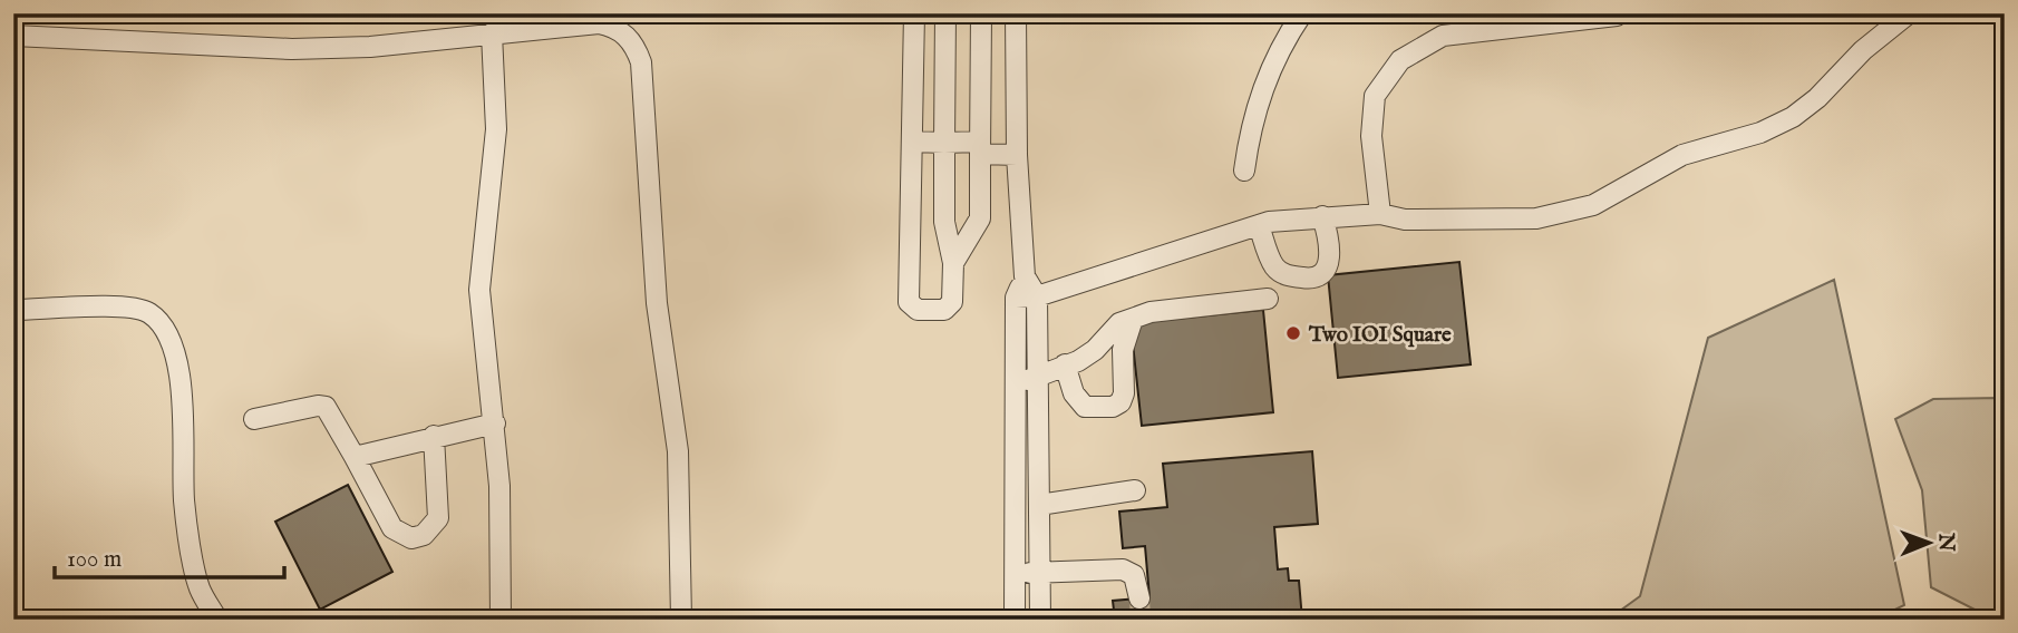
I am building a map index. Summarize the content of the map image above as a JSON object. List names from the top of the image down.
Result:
{
  "places": ["Two IOI Square"],
  "scale_bar": "100 m",
  "north": "right"
}
